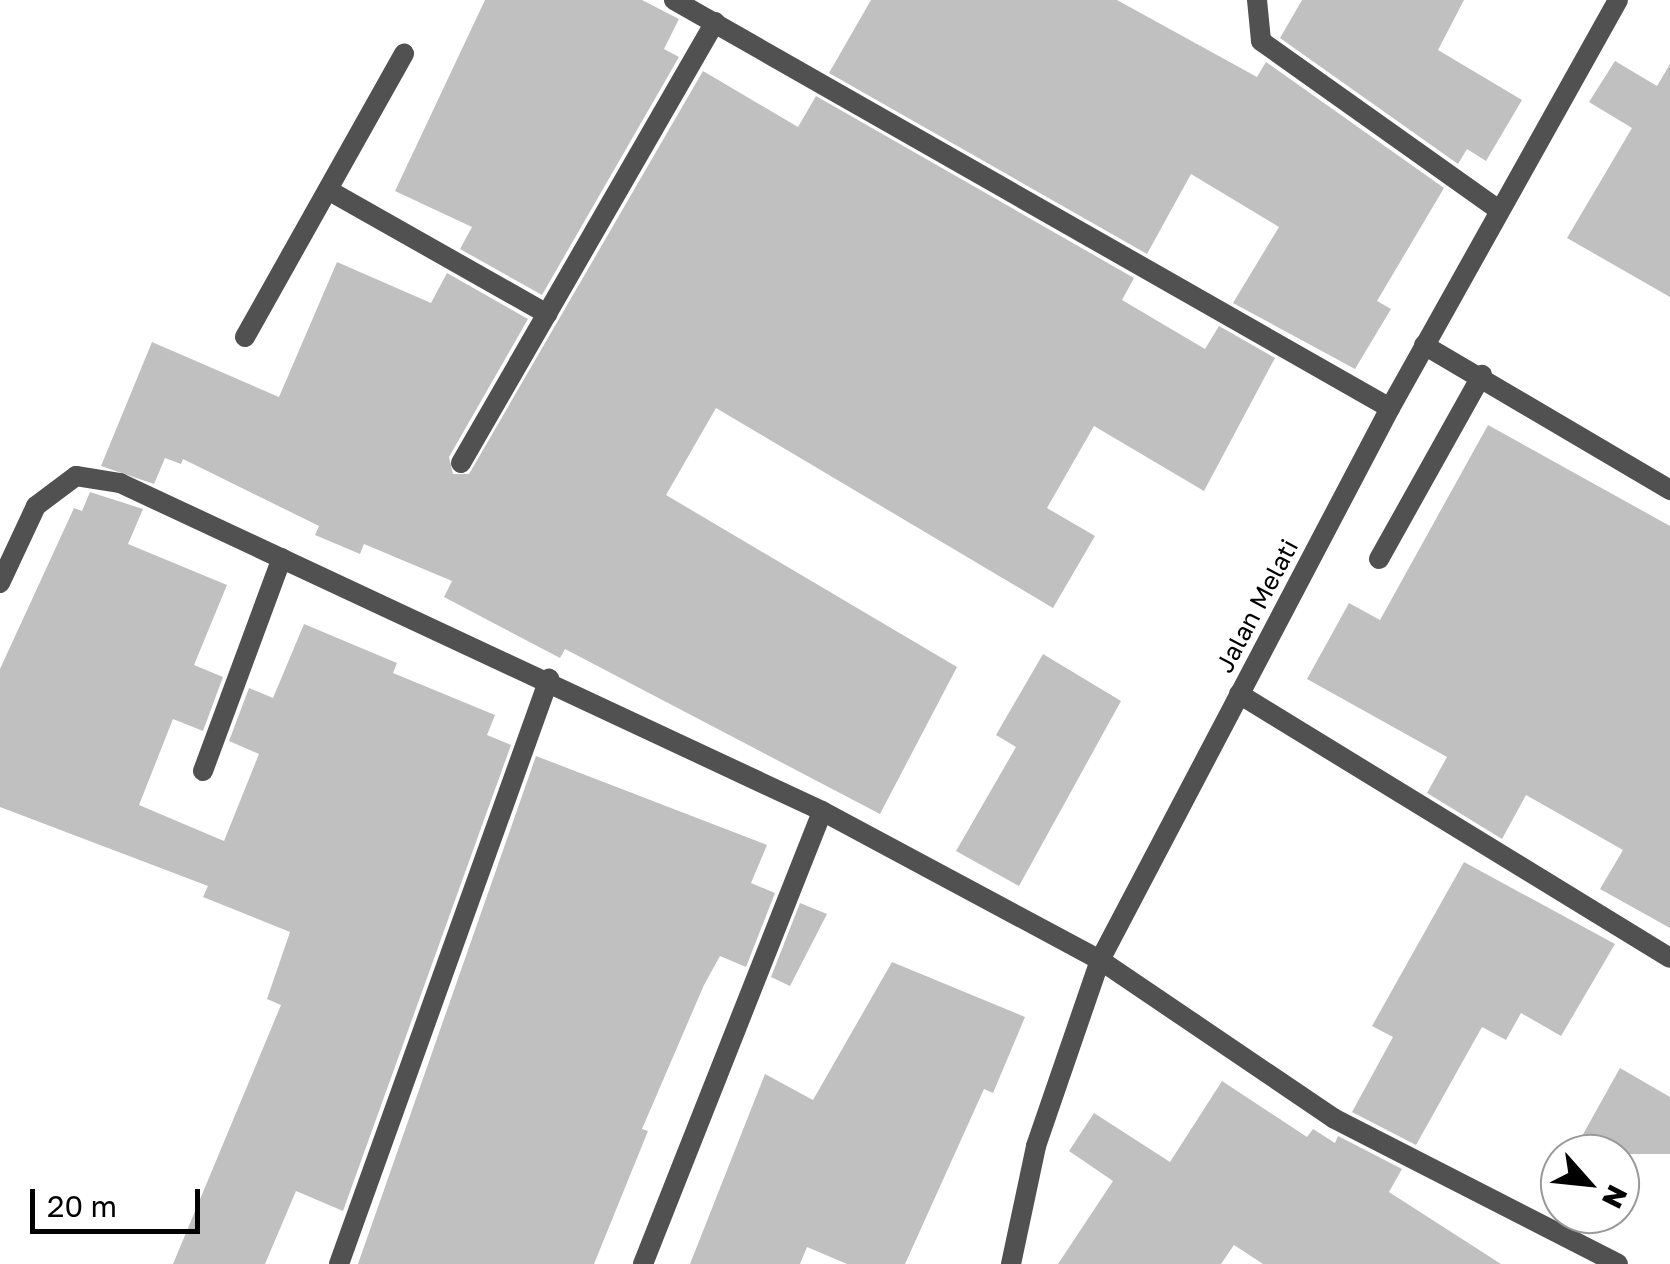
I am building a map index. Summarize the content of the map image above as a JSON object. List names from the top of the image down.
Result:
{
  "streets": {
    "street": ["Jalan Melati"]
  },
  "scale_bar": "20 m",
  "north": "bottom right"
}
